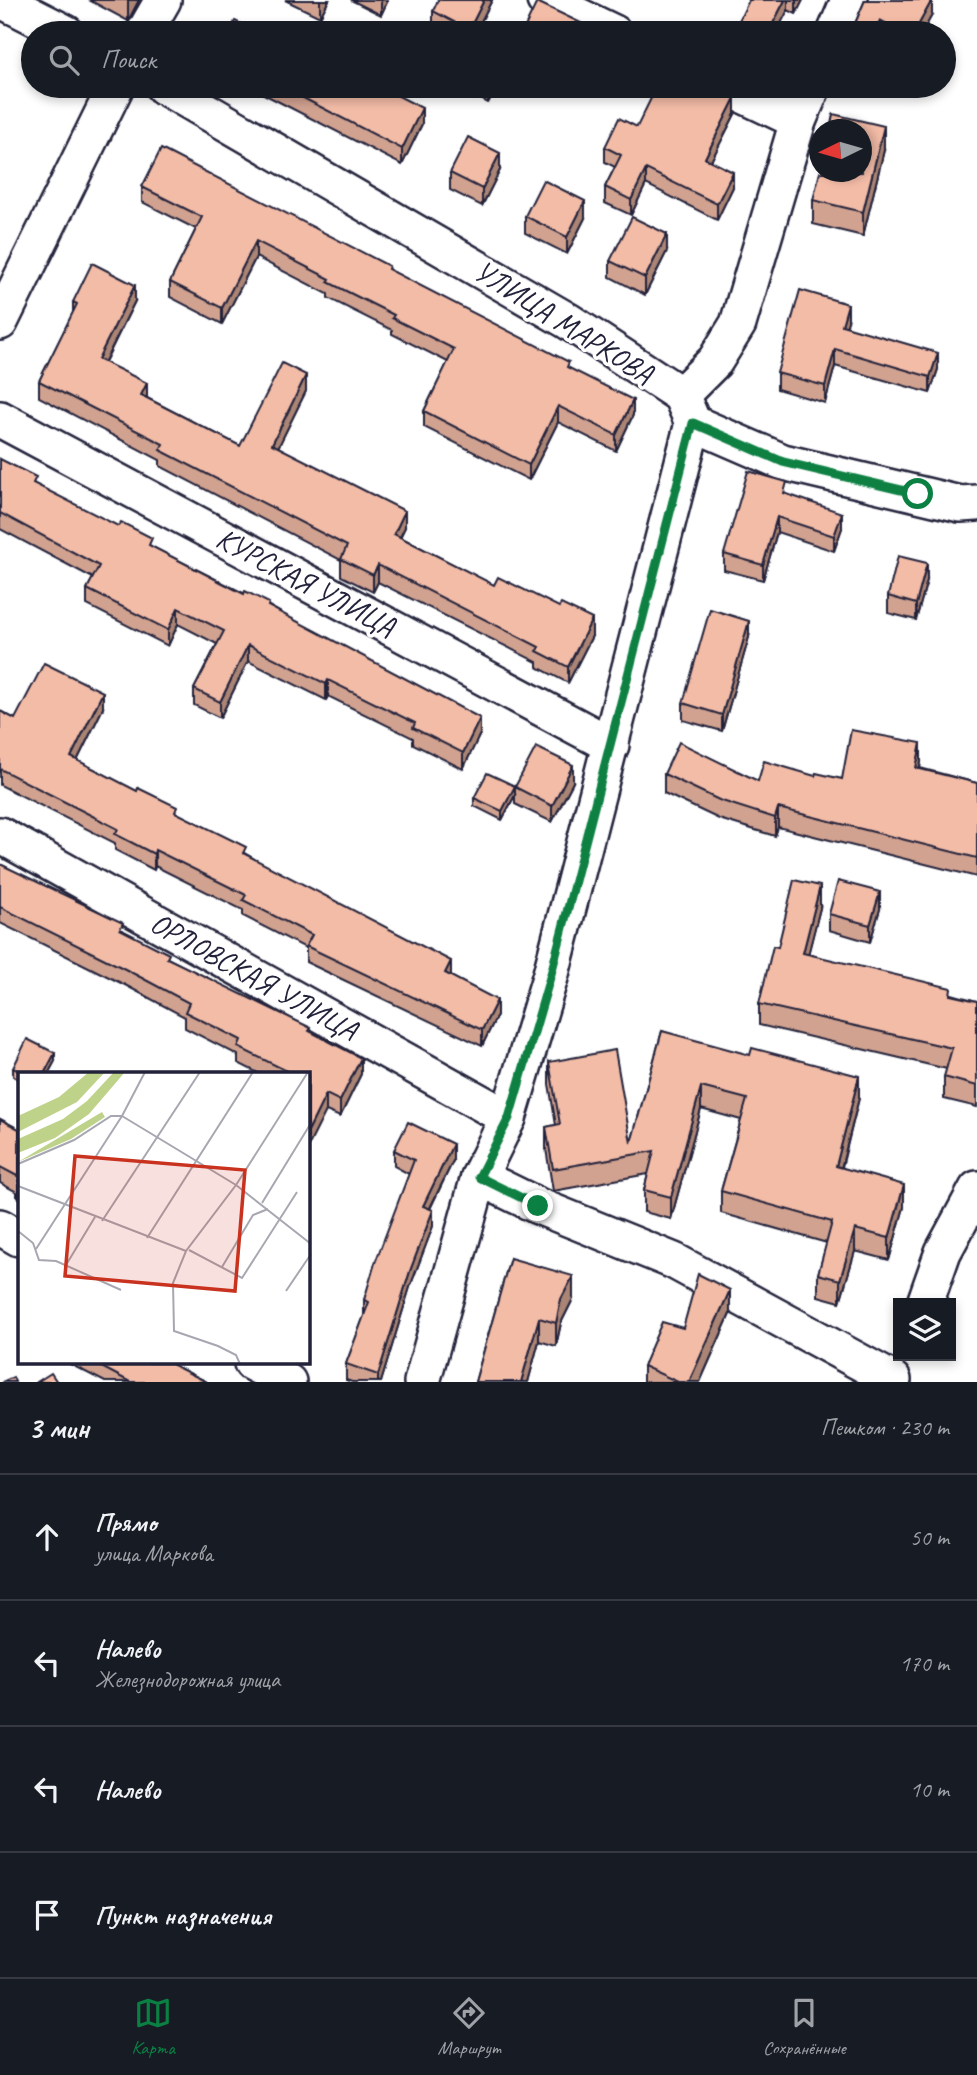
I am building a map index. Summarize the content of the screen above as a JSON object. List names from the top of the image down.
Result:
{
  "streets": {
    "street": ["УЛИЦА МАРКОВА", "КУРСКАЯ УЛИЦА", "ОРЛОВСКАЯ УЛИЦА"]
  },
  "north": "left",
  "page": {
    "search": "Поиск",
    "heading": ["3 мин", "Пешком · 230 m"],
    "list": [
      ["Прямо", "улица Маркова", "50 m"],
      ["Налево", "Железнодорожная улица", "170 m"],
      ["Налево", "10 m"],
      "Пункт назначения"
    ],
    "nav": ["Карта", "Маршрут", "Сохранённые"]
  }
}
